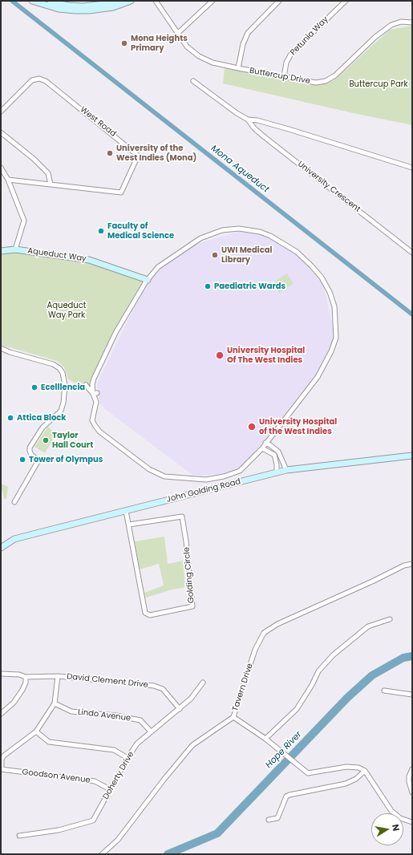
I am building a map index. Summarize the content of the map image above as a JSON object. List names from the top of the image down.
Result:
{
  "streets": {
    "street": [
      "Petunia Way",
      "Buttercup Drive",
      "West Road",
      "University Crescent",
      "Aqueduct Way",
      "John Golding Road",
      "Golding Circle",
      "David Clement Drive",
      "Tavern Drive",
      "Lindo Avenue",
      "Doherty Drive",
      "Goodson Avenue"
    ]
  },
  "crossings": [
    ["Petunia Way", "Buttercup Drive"],
    ["John Golding Road", "Golding Circle"],
    ["David Clement Drive", "Doherty Drive"],
    ["Lindo Avenue", "Doherty Drive"],
    ["Doherty Drive", "Goodson Avenue"]
  ],
  "water": ["Mona Aqueduct", "Hope River"],
  "parks": ["Buttercup Park", "Aqueduct Way Park"],
  "places": [
    "Mona Heights Primary",
    "University of the West Indies (Mona)",
    "Faculty of Medical Science",
    "UWI Medical Library",
    "Paediatric Wards",
    "University Hospital Of The West Indies",
    "Ecelllencia",
    "Attica Block",
    "University Hospital of the West Indies",
    "Taylor Hall Court",
    "Tower of Olympus"
  ],
  "north": "right"
}
